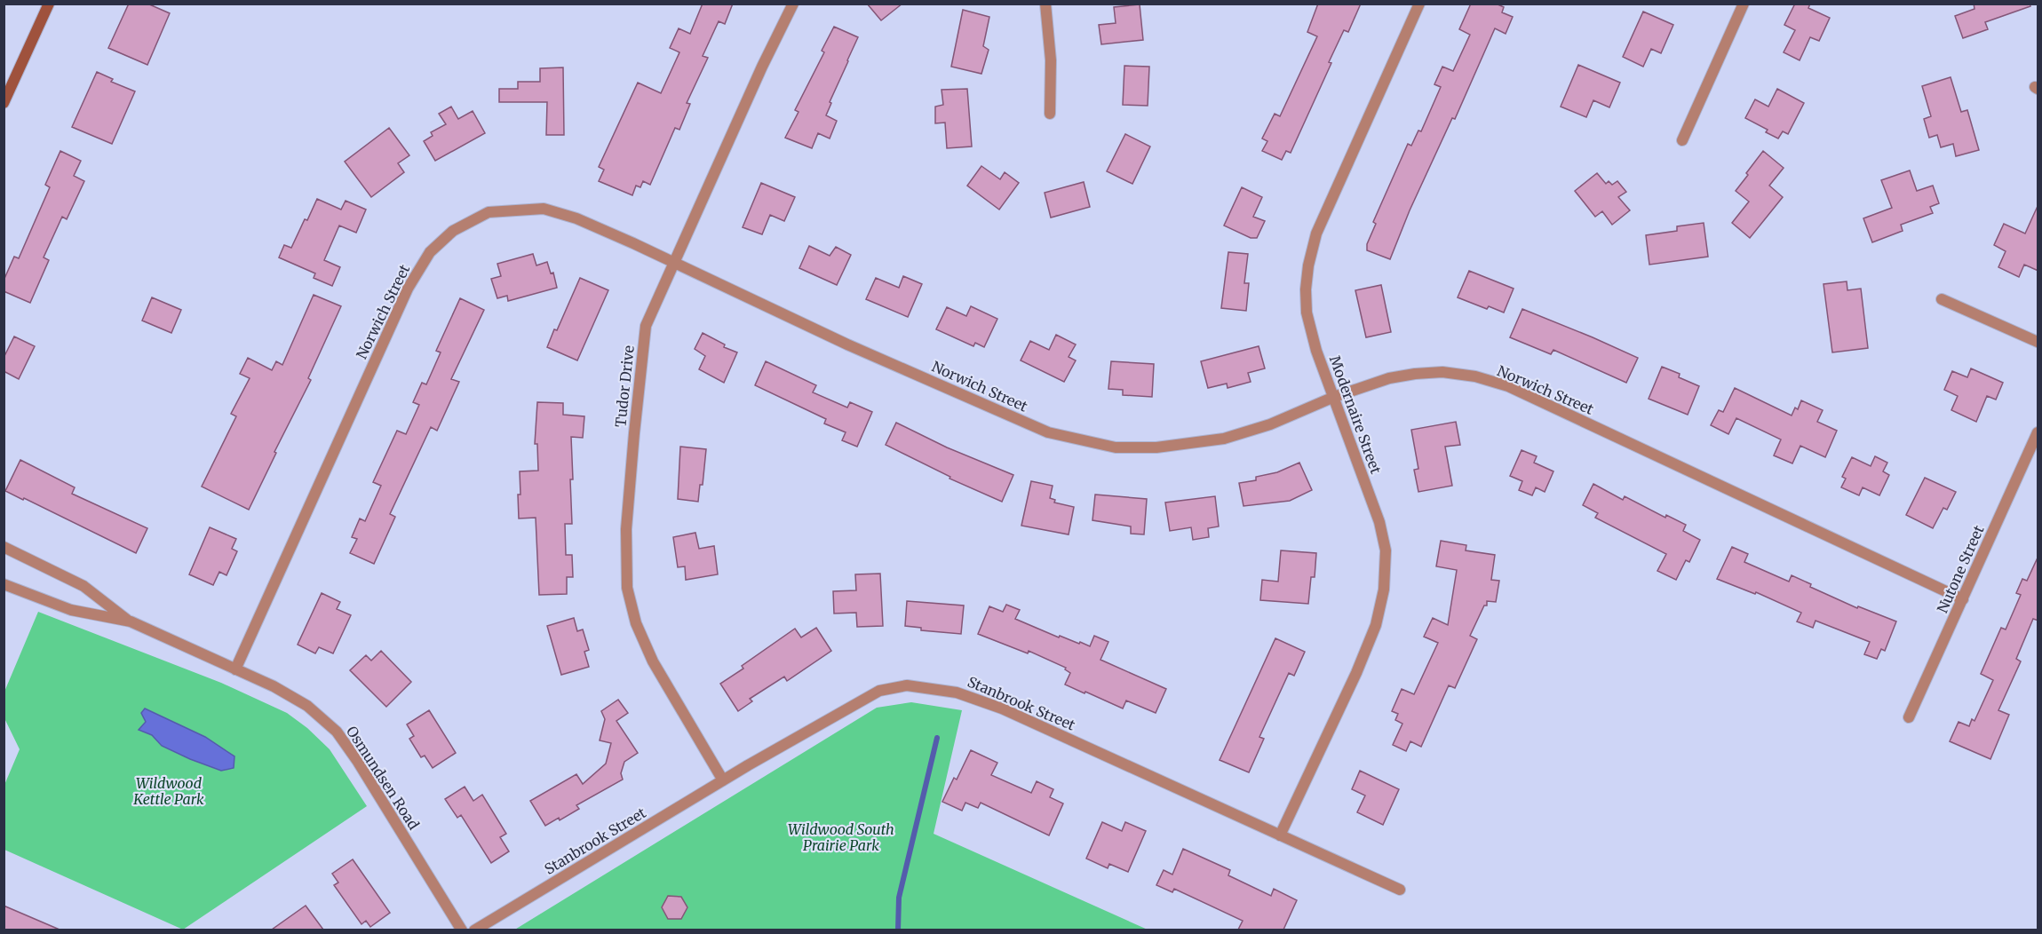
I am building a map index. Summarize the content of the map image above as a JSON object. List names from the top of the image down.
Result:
{
  "streets": {
    "street": [
      "Norwich Street",
      "Tudor Drive",
      "Modernaire Street",
      "Nutone Street",
      "Stanbrook Street",
      "Osmundsen Road"
    ]
  },
  "crossings": [
    ["Norwich Street", "Tudor Drive"],
    ["Norwich Street", "Modernaire Street"],
    ["Norwich Street", "Nutone Street"],
    ["Norwich Street", "Osmundsen Road"],
    ["Tudor Drive", "Stanbrook Street"],
    ["Modernaire Street", "Stanbrook Street"]
  ],
  "parks": ["Wildwood Kettle Park", "Wildwood South Prairie Park"]
}
